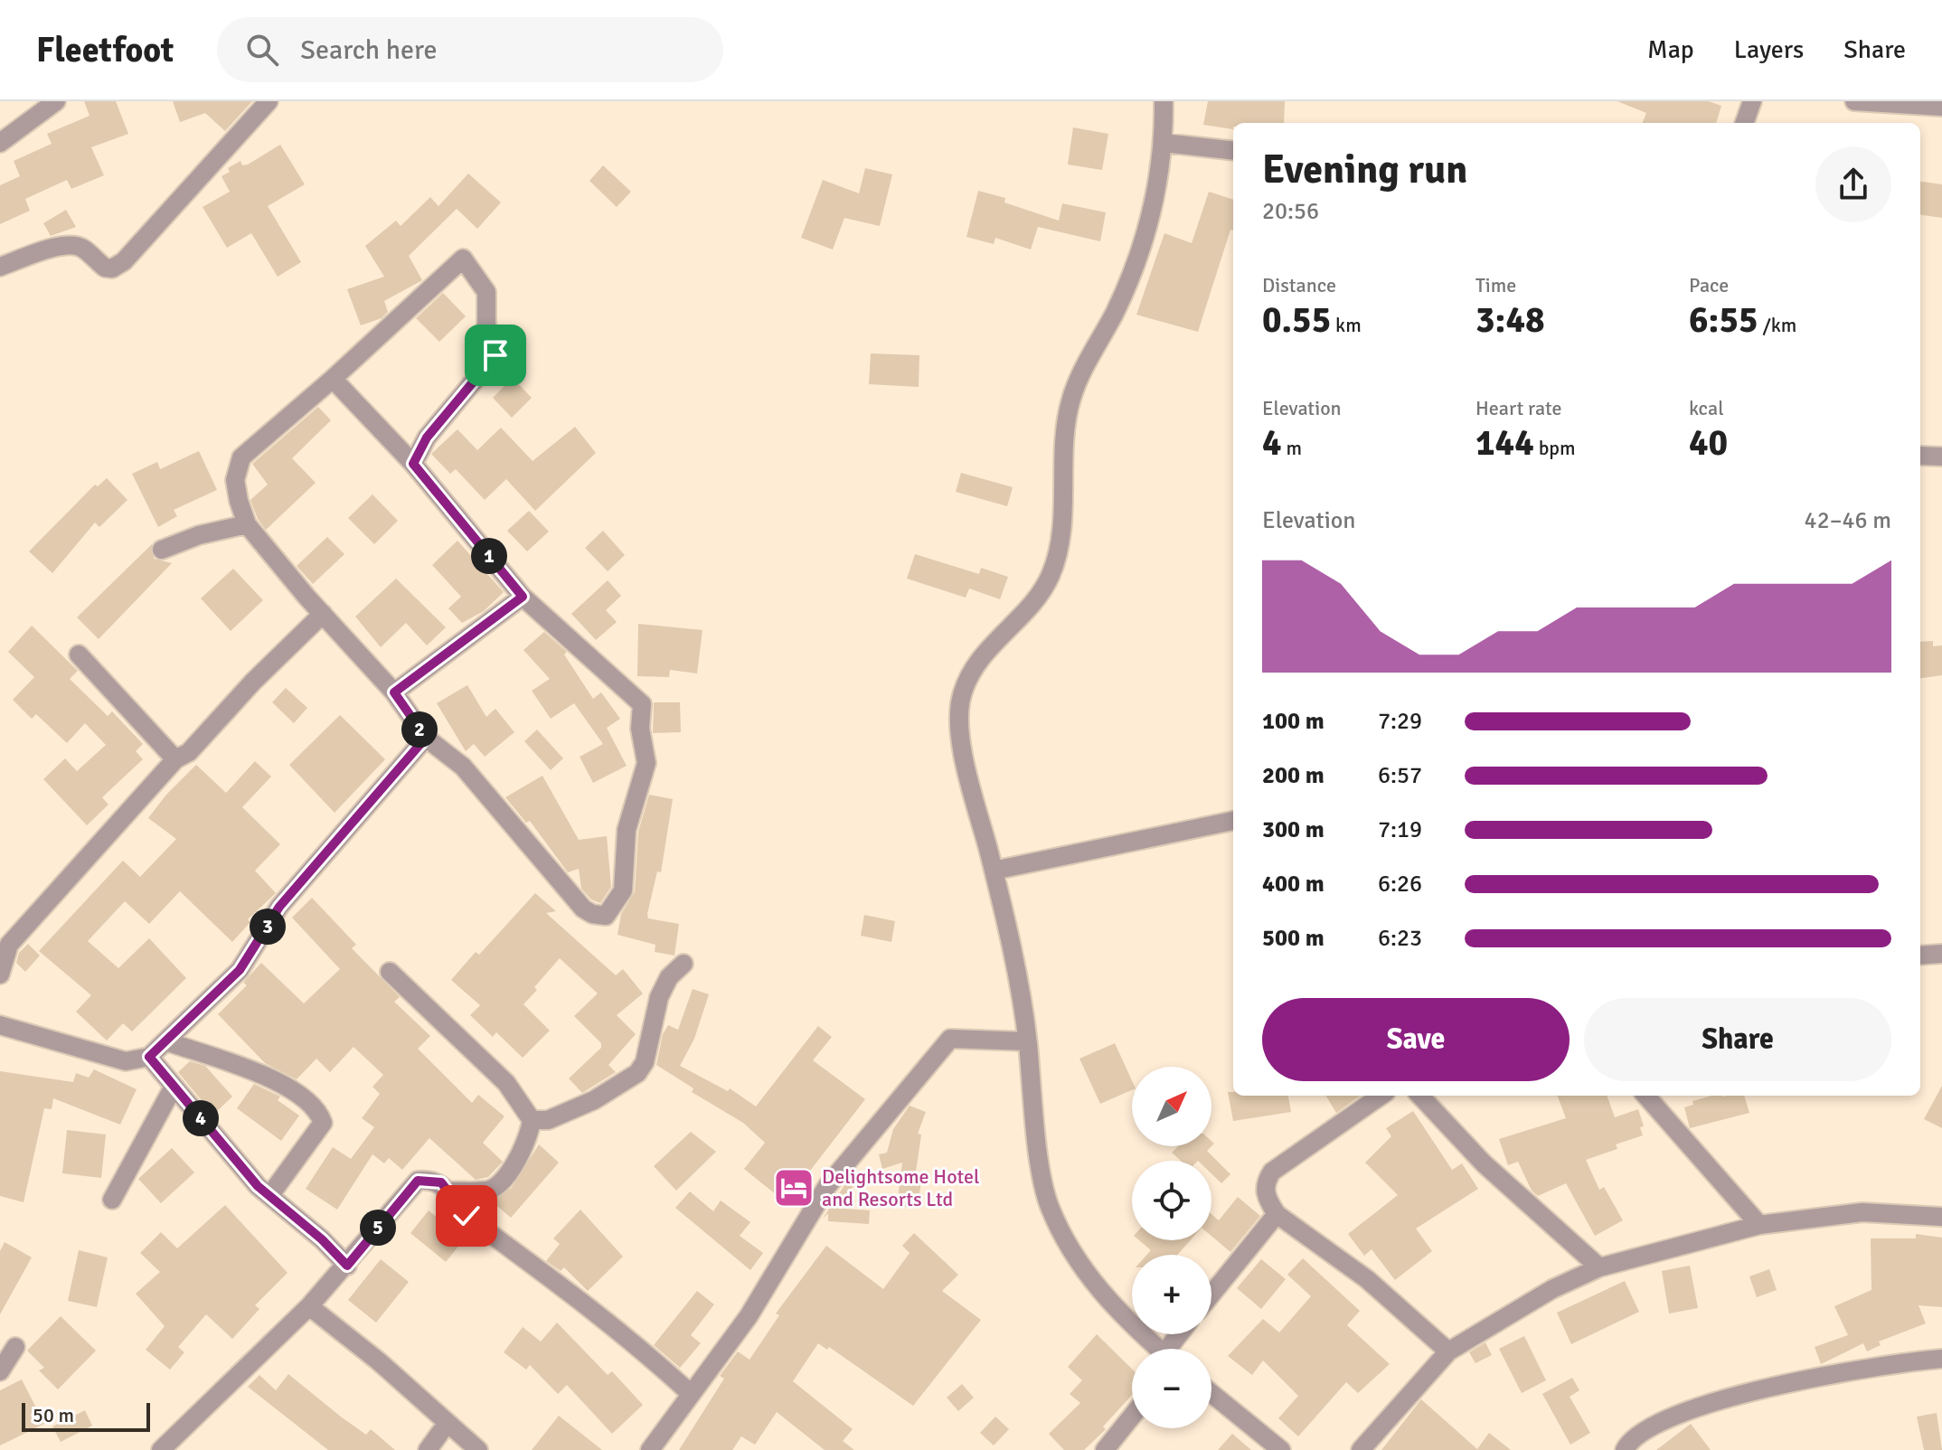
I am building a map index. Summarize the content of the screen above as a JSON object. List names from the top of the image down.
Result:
{
  "places": {
    "hotel": ["Delightsome Hotel and Resorts Ltd"]
  },
  "scale_bar": "50 m",
  "north": "top right",
  "page": {
    "header": "Fleetfoot",
    "search": "Search here",
    "nav": ["Map", "Layers", "Share"],
    "heading": ["Evening run", "20:56"],
    "stats": [
      ["Distance", "0.55 km"],
      ["Time", "3:48"],
      ["Pace", "6:55 /km"],
      ["Elevation", "4 m"],
      ["Heart rate", "144 bpm"],
      ["kcal", "40"]
    ],
    "chart": ["Elevation", "42–46 m"],
    "pins": [
      "1",
      "2",
      "3",
      "4",
      "5"
    ],
    "list": [
      {
        "name": "100 m",
        "note": "7:29"
      },
      {
        "name": "200 m",
        "note": "6:57"
      },
      {
        "name": "300 m",
        "note": "7:19"
      },
      {
        "name": "400 m",
        "note": "6:26"
      },
      {
        "name": "500 m",
        "note": "6:23"
      }
    ],
    "buttons": ["Save", "Share"],
    "map_buttons": ["+", "−"],
    "scale": "50 m"
  }
}
